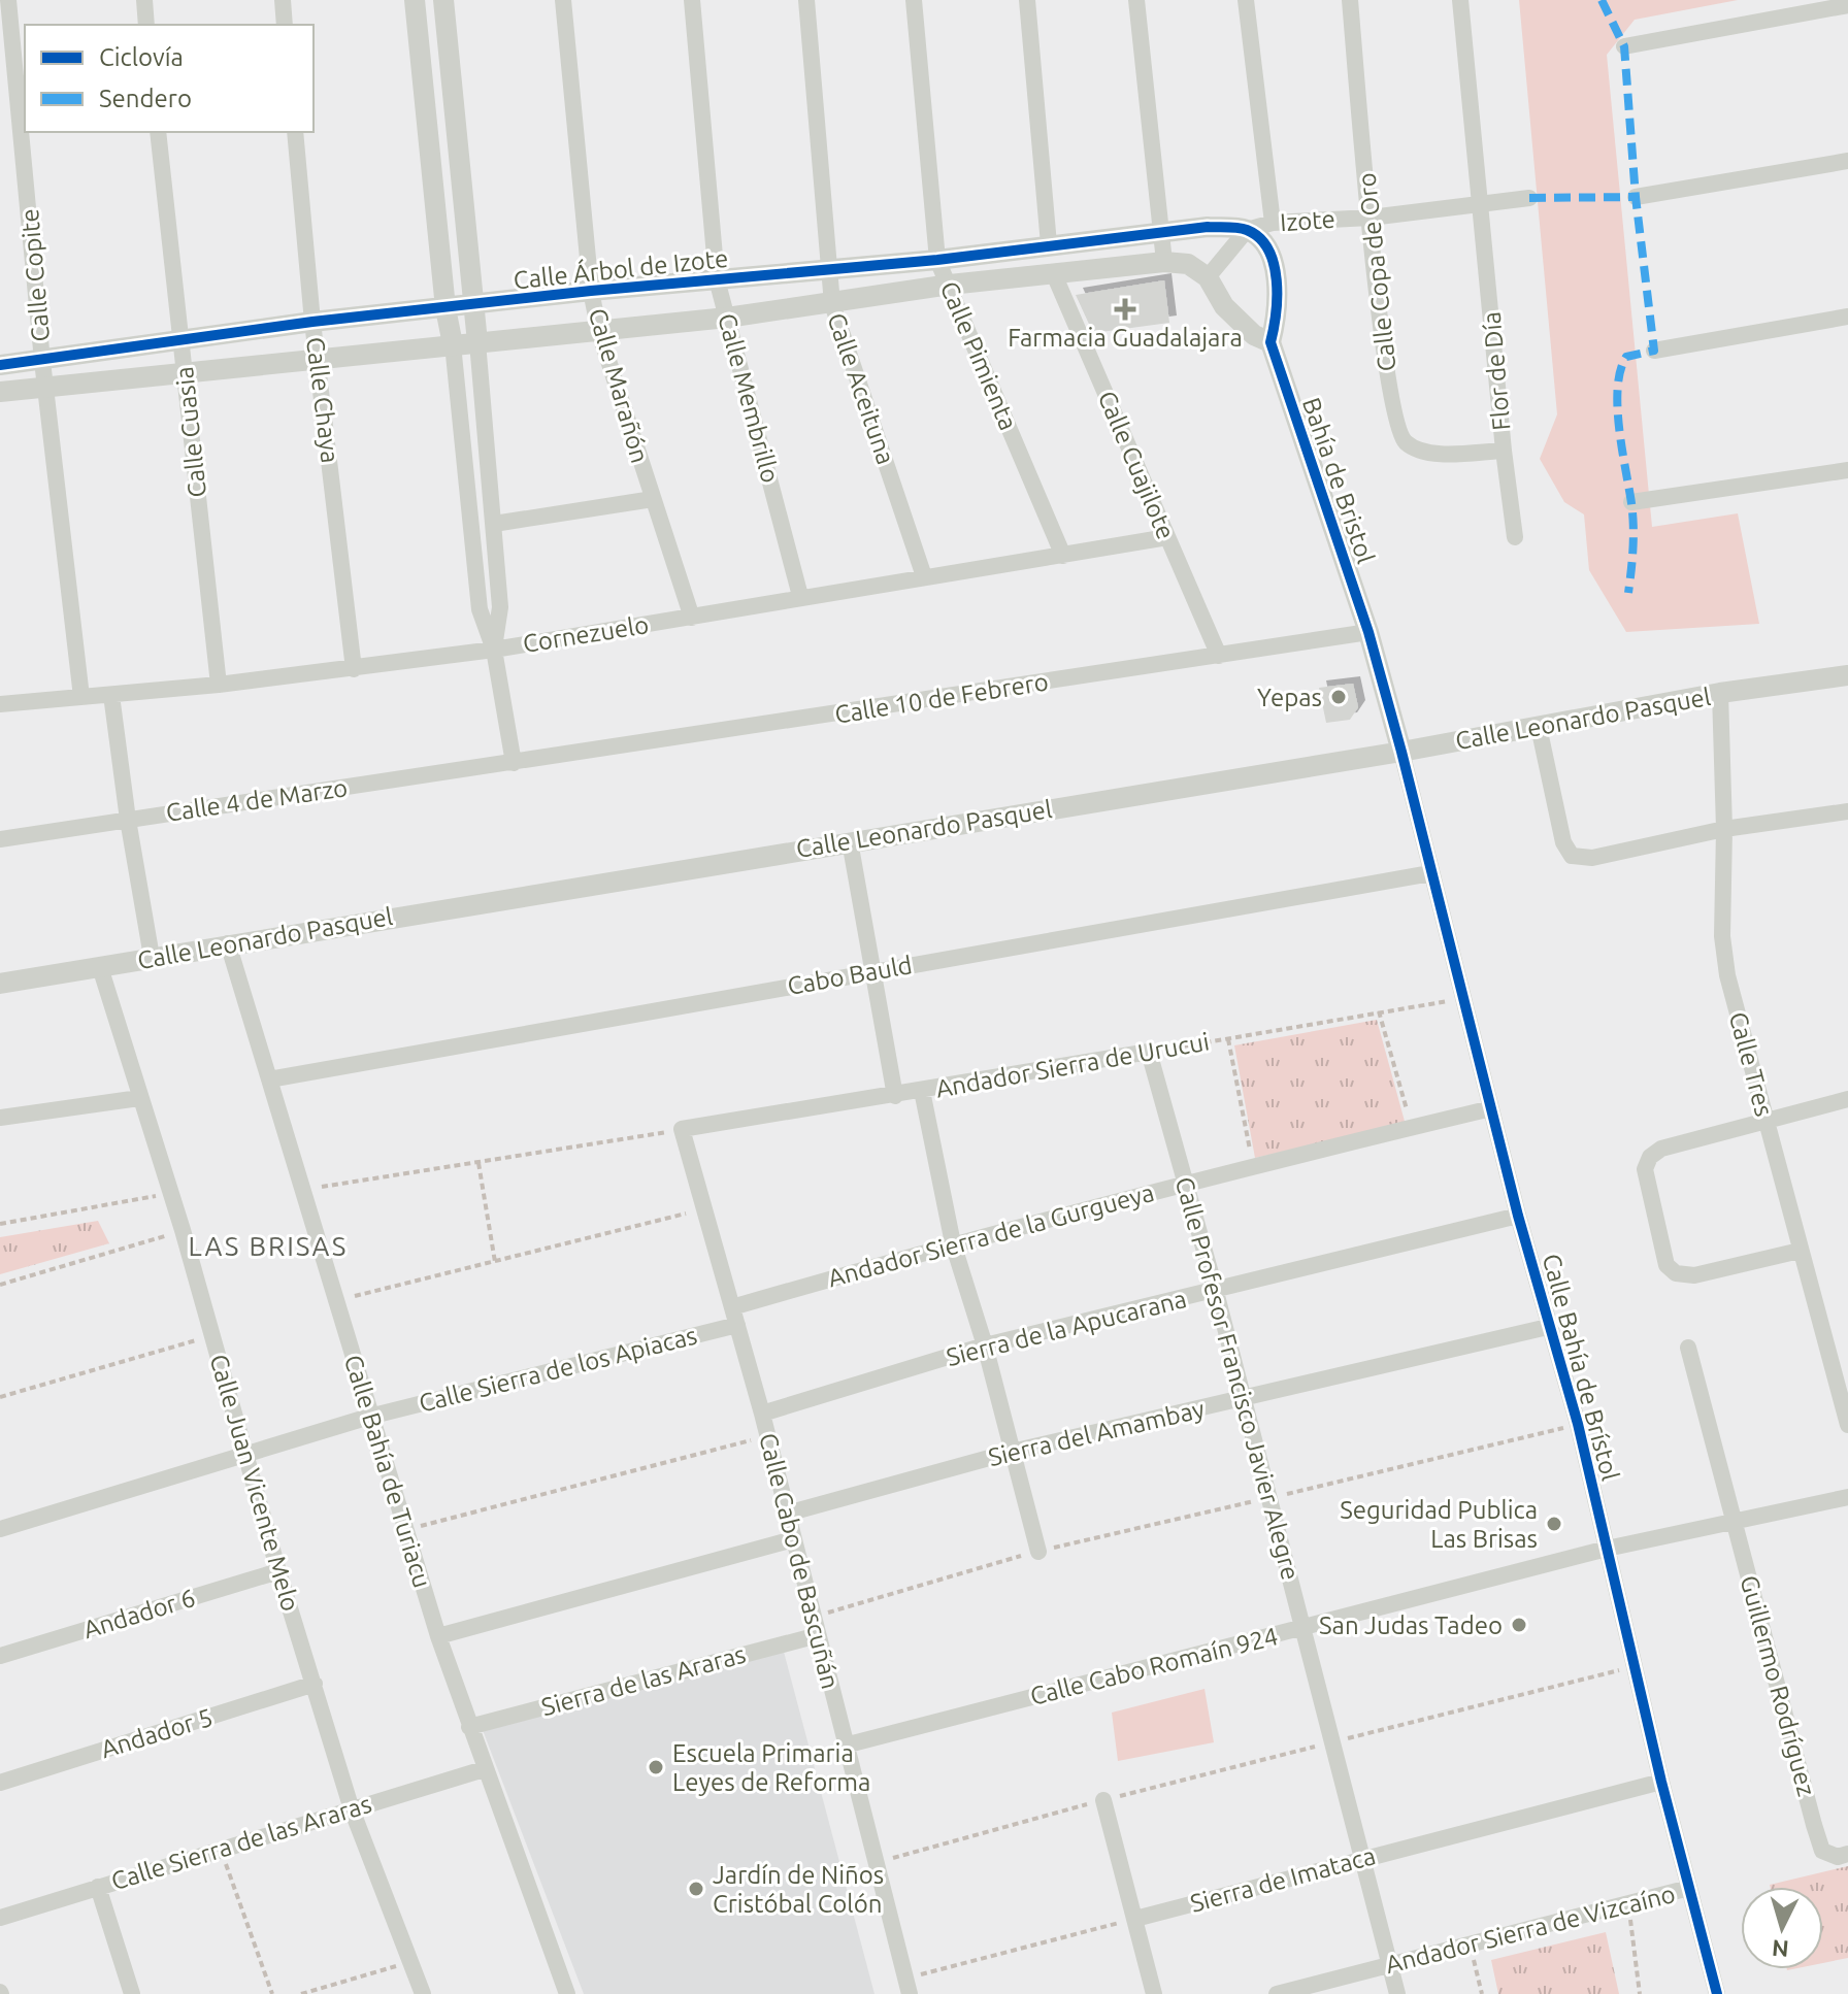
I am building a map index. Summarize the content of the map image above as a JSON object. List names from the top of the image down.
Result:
{
  "streets": {
    "street": [
      "Izote",
      "Calle Árbol de Izote",
      "Calle Copa de Oro",
      "Calle Copite",
      "Calle Pimienta",
      "Flor de Día",
      "Calle Marañón",
      "Calle Aceituna",
      "Calle Membrillo",
      "Calle Chaya",
      "Calle Cuasia",
      "Calle Cuajilote",
      "Bahía de Bristol",
      "Cornezuelo",
      "Calle 10 de Febrero",
      "Calle Leonardo Pasquel",
      "Calle 4 de Marzo",
      "Cabo Bauld",
      "Calle Tres",
      "Andador Sierra de Urucui",
      "Andador Sierra de la Gurgueya",
      "Sierra de la Apucarana",
      "Calle Bahía de Brístol",
      "Calle Sierra de los Apiacas",
      "Calle Profesor Francisco Javier Alegre",
      "Sierra del Amambay",
      "Calle Bahía de Turiacu",
      "Calle Juan Vicente Melo",
      "Calle Cabo de Bascuñán",
      "Andador 6",
      "Calle Cabo Romaín 924",
      "Sierra de las Araras",
      "Guillermo Rodríguez",
      "Andador 5",
      "Calle Sierra de las Araras",
      "Sierra de Imataca",
      "Andador Sierra de Vizcaíno"
    ]
  },
  "crossings": [
    ["Izote", "Calle Árbol de Izote"],
    ["Izote", "Calle Copa de Oro"],
    ["Izote", "Flor de Día"],
    ["Izote", "Bahía de Bristol"],
    ["Calle Árbol de Izote", "Calle Copite"],
    ["Calle Árbol de Izote", "Calle Pimienta"],
    ["Calle Árbol de Izote", "Calle Marañón"],
    ["Calle Árbol de Izote", "Calle Aceituna"],
    ["Calle Árbol de Izote", "Calle Membrillo"],
    ["Calle Árbol de Izote", "Calle Chaya"],
    ["Calle Árbol de Izote", "Calle Cuasia"],
    ["Calle Árbol de Izote", "Bahía de Bristol"],
    ["Calle Copa de Oro", "Flor de Día"],
    ["Calle Copite", "Cornezuelo"],
    ["Calle Pimienta", "Cornezuelo"],
    ["Calle Marañón", "Cornezuelo"],
    ["Calle Aceituna", "Cornezuelo"],
    ["Calle Membrillo", "Cornezuelo"],
    ["Calle Chaya", "Cornezuelo"],
    ["Calle Cuasia", "Cornezuelo"],
    ["Calle Cuajilote", "Cornezuelo"],
    ["Calle Cuajilote", "Calle 10 de Febrero"],
    ["Bahía de Bristol", "Calle 10 de Febrero"],
    ["Bahía de Bristol", "Calle Leonardo Pasquel"],
    ["Bahía de Bristol", "Calle Bahía de Brístol"],
    ["Calle 10 de Febrero", "Calle 4 de Marzo"],
    ["Calle Leonardo Pasquel", "Calle Tres"],
    ["Calle Leonardo Pasquel", "Calle Bahía de Brístol"],
    ["Calle Leonardo Pasquel", "Calle Bahía de Turiacu"],
    ["Calle Leonardo Pasquel", "Calle Juan Vicente Melo"],
    ["Cabo Bauld", "Calle Bahía de Brístol"],
    ["Cabo Bauld", "Calle Bahía de Turiacu"],
    ["Andador Sierra de Urucui", "Calle Bahía de Brístol"],
    ["Andador Sierra de Urucui", "Calle Profesor Francisco Javier Alegre"],
    ["Andador Sierra de Urucui", "Calle Cabo de Bascuñán"],
    ["Andador Sierra de la Gurgueya", "Calle Bahía de Brístol"],
    ["Andador Sierra de la Gurgueya", "Calle Profesor Francisco Javier Alegre"],
    ["Andador Sierra de la Gurgueya", "Calle Cabo de Bascuñán"],
    ["Sierra de la Apucarana", "Calle Bahía de Brístol"],
    ["Sierra de la Apucarana", "Calle Profesor Francisco Javier Alegre"],
    ["Sierra de la Apucarana", "Calle Cabo de Bascuñán"],
    ["Calle Bahía de Brístol", "Sierra del Amambay"],
    ["Calle Bahía de Brístol", "Calle Cabo Romaín 924"],
    ["Calle Bahía de Brístol", "Sierra de Imataca"],
    ["Calle Bahía de Brístol", "Andador Sierra de Vizcaíno"],
    ["Calle Sierra de los Apiacas", "Calle Bahía de Turiacu"],
    ["Calle Sierra de los Apiacas", "Calle Juan Vicente Melo"],
    ["Calle Sierra de los Apiacas", "Calle Cabo de Bascuñán"],
    ["Calle Profesor Francisco Javier Alegre", "Sierra del Amambay"],
    ["Calle Profesor Francisco Javier Alegre", "Calle Cabo Romaín 924"],
    ["Calle Profesor Francisco Javier Alegre", "Sierra de Imataca"],
    ["Calle Profesor Francisco Javier Alegre", "Andador Sierra de Vizcaíno"],
    ["Sierra del Amambay", "Calle Cabo de Bascuñán"],
    ["Calle Bahía de Turiacu", "Sierra de las Araras"],
    ["Calle Bahía de Turiacu", "Calle Sierra de las Araras"],
    ["Calle Juan Vicente Melo", "Andador 6"],
    ["Calle Juan Vicente Melo", "Andador 5"],
    ["Calle Juan Vicente Melo", "Calle Sierra de las Araras"],
    ["Calle Cabo de Bascuñán", "Calle Cabo Romaín 924"],
    ["Calle Cabo de Bascuñán", "Sierra de las Araras"],
    ["Calle Cabo Romaín 924", "Guillermo Rodríguez"]
  ],
  "districts": ["LAS BRISAS"],
  "places": {
    "health": ["Farmacia Guadalajara"],
    "other": [
      "Yepas",
      "Seguridad Publica Las Brisas",
      "San Judas Tadeo",
      "Escuela Primaria Leyes de Reforma",
      "Jardín de Niños Cristóbal Colón"
    ]
  },
  "legend": ["Ciclovía", "Sendero"],
  "north": "bottom"
}
